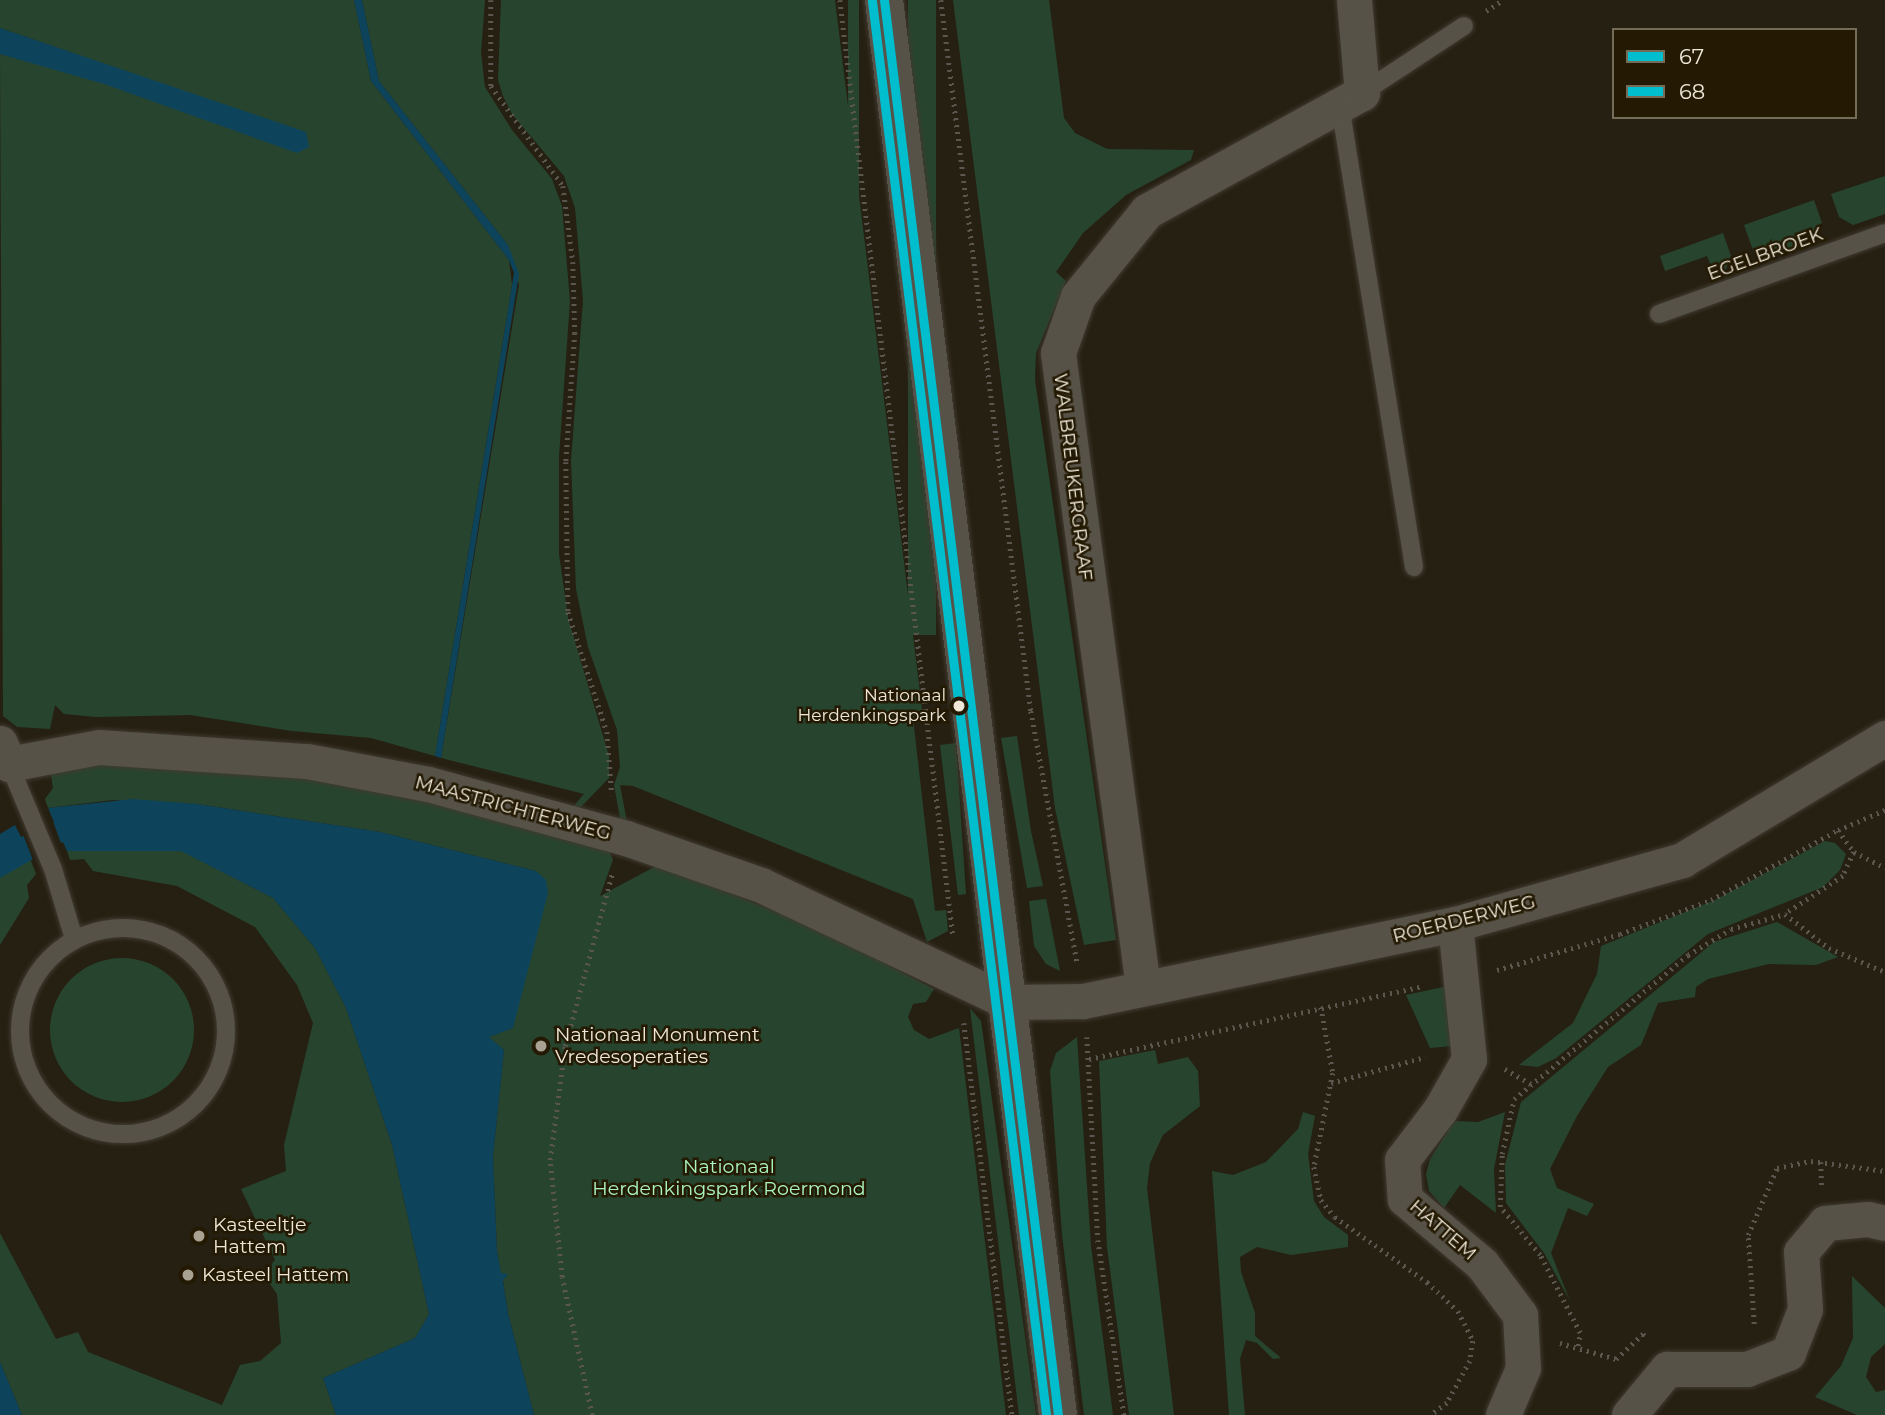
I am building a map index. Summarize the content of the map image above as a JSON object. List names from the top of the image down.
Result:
{
  "streets": {
    "street": [
      "WALBREUKERGRAAF",
      "MAASTRICHTERWEG",
      "ROERDERWEG",
      "HATTEM"
    ],
    "lane": ["EGELBROEK"]
  },
  "crossings": [
    ["WALBREUKERGRAAF", "ROERDERWEG"],
    ["MAASTRICHTERWEG", "ROERDERWEG"],
    ["ROERDERWEG", "HATTEM"]
  ],
  "parks": ["Nationaal Herdenkingspark Roermond"],
  "places": [
    "Nationaal Herdenkingspark",
    "Nationaal Monument Vredesoperaties",
    "Kasteeltje Hattem",
    "Kasteel Hattem"
  ],
  "lines": ["transit line 67", "transit line 68"],
  "legend": ["67", "68"]
}
